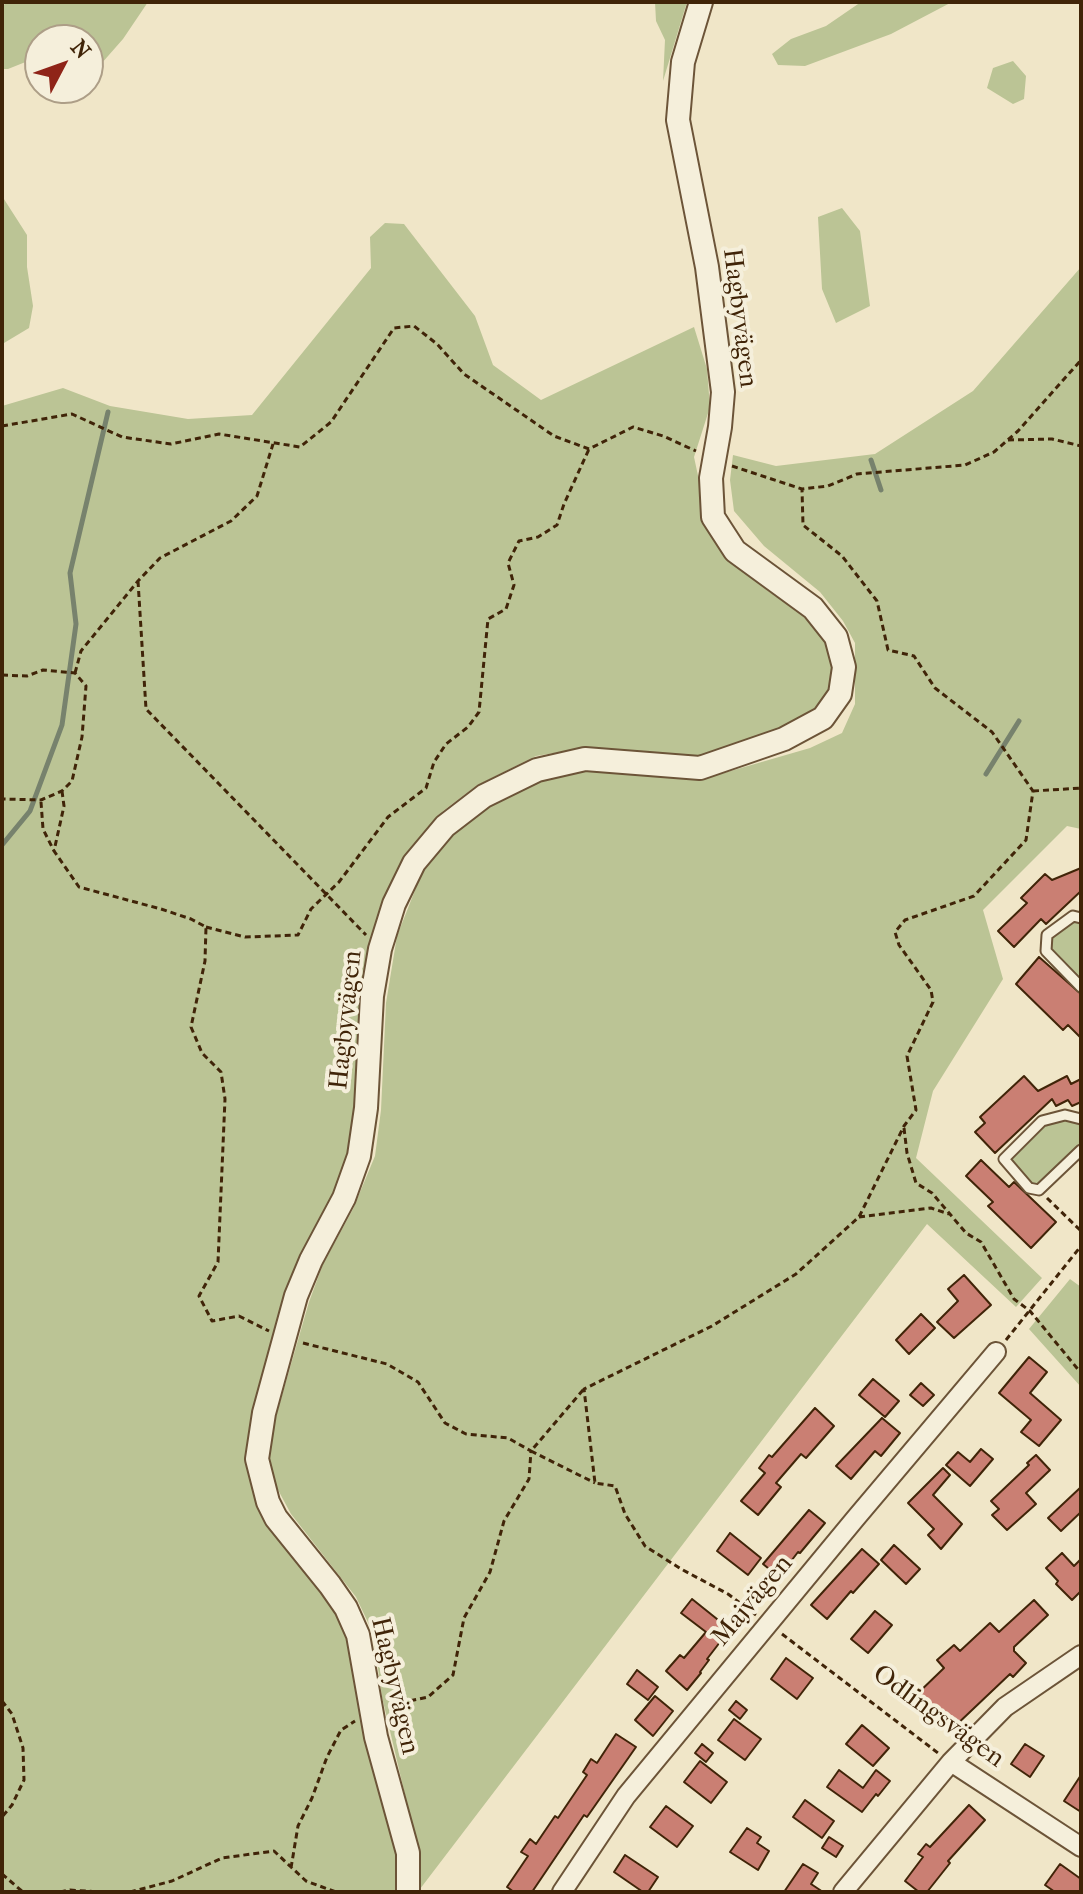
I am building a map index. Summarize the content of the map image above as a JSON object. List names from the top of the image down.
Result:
{
  "streets": {
    "street": ["Hagbyvägen", "Majvägen", "Odlingsvägen"]
  },
  "crossings": [
    ["Majvägen", "Odlingsvägen"]
  ],
  "north": "top right"
}
